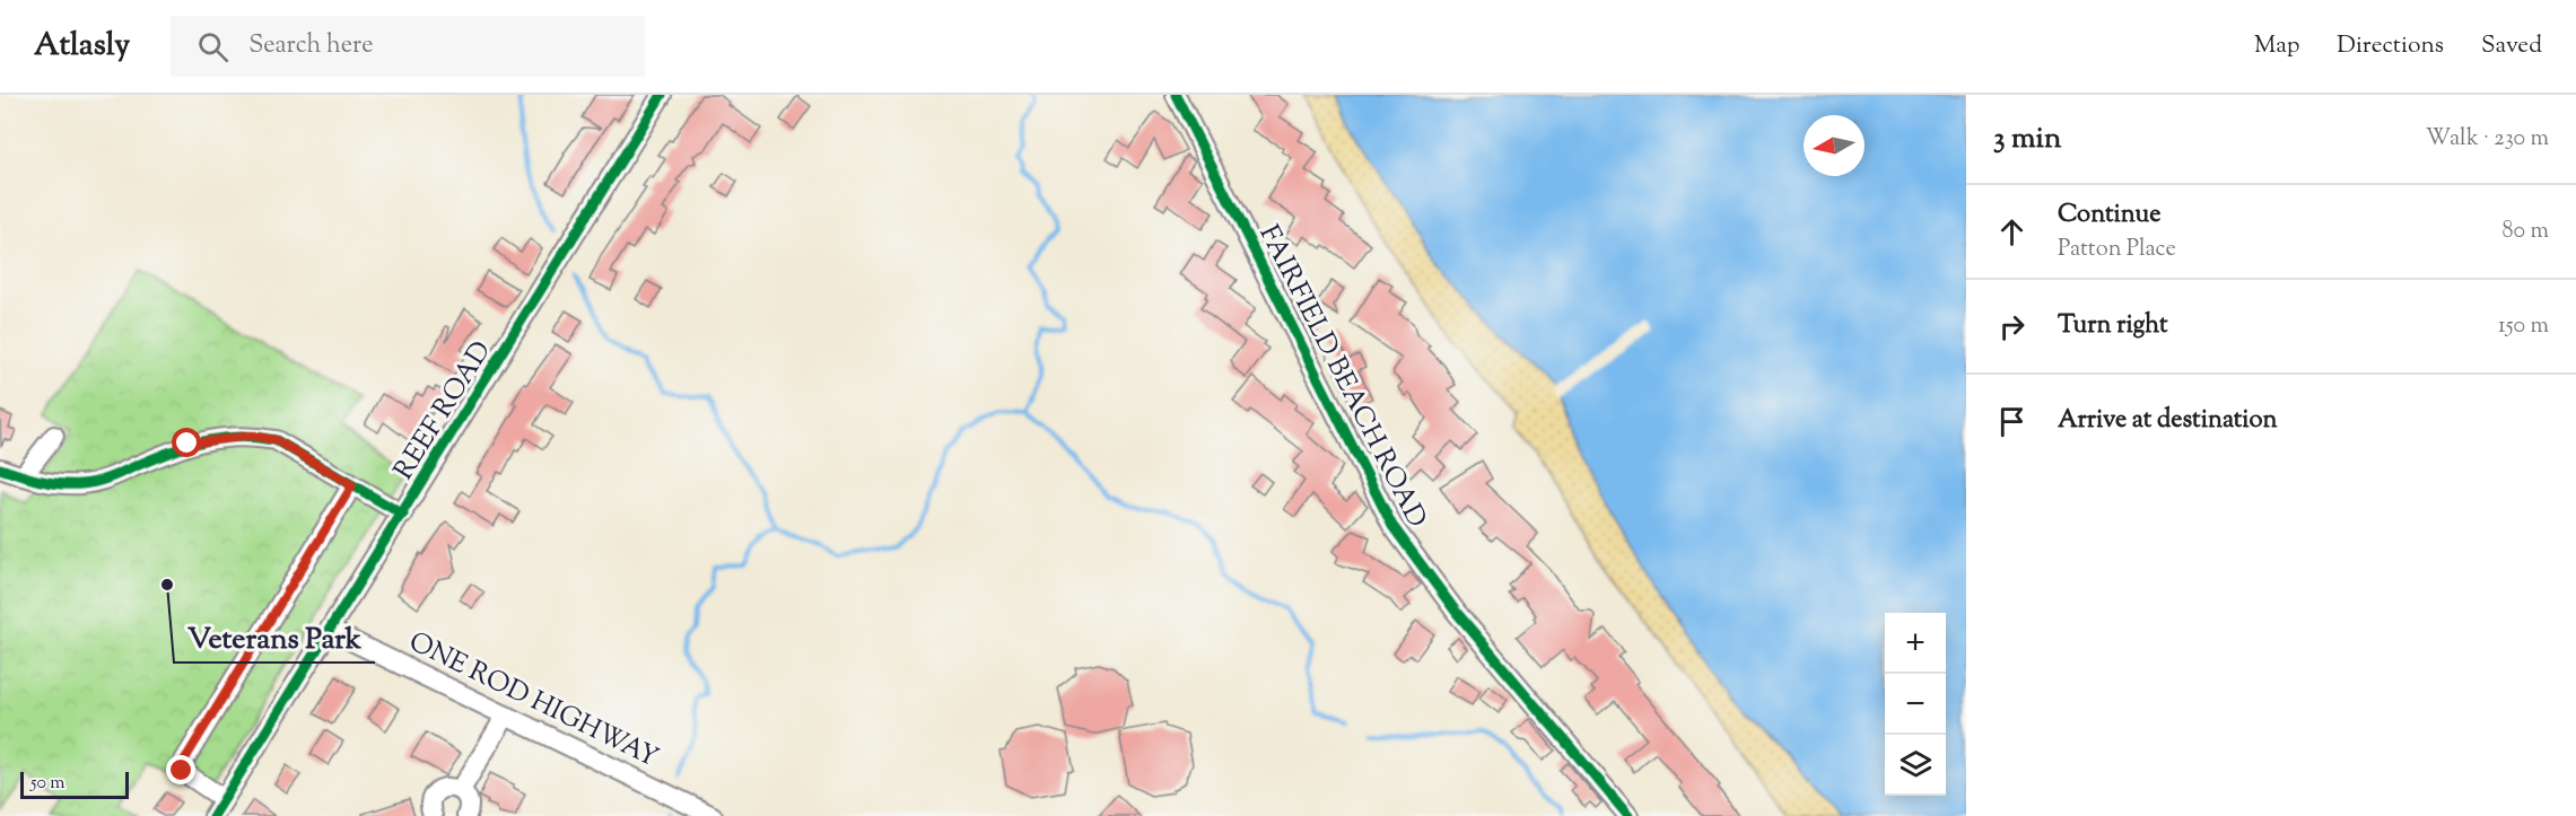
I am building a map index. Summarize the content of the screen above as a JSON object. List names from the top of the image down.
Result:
{
  "streets": {
    "street": ["FAIRFIELD BEACH ROAD", "REEF ROAD", "ONE ROD HIGHWAY"]
  },
  "crossings": [
    ["REEF ROAD", "ONE ROD HIGHWAY"]
  ],
  "places": ["Veterans Park"],
  "scale_bar": "50 m",
  "north": "left",
  "page": {
    "header": "Atlasly",
    "search": "Search here",
    "nav": ["Map", "Directions", "Saved"],
    "heading": ["3 min", "Walk · 230 m"],
    "list": [
      ["Continue", "Patton Place", "80 m"],
      ["Turn right", "150 m"],
      "Arrive at destination"
    ],
    "map_buttons": ["+", "−"],
    "scale": "50 m"
  }
}
